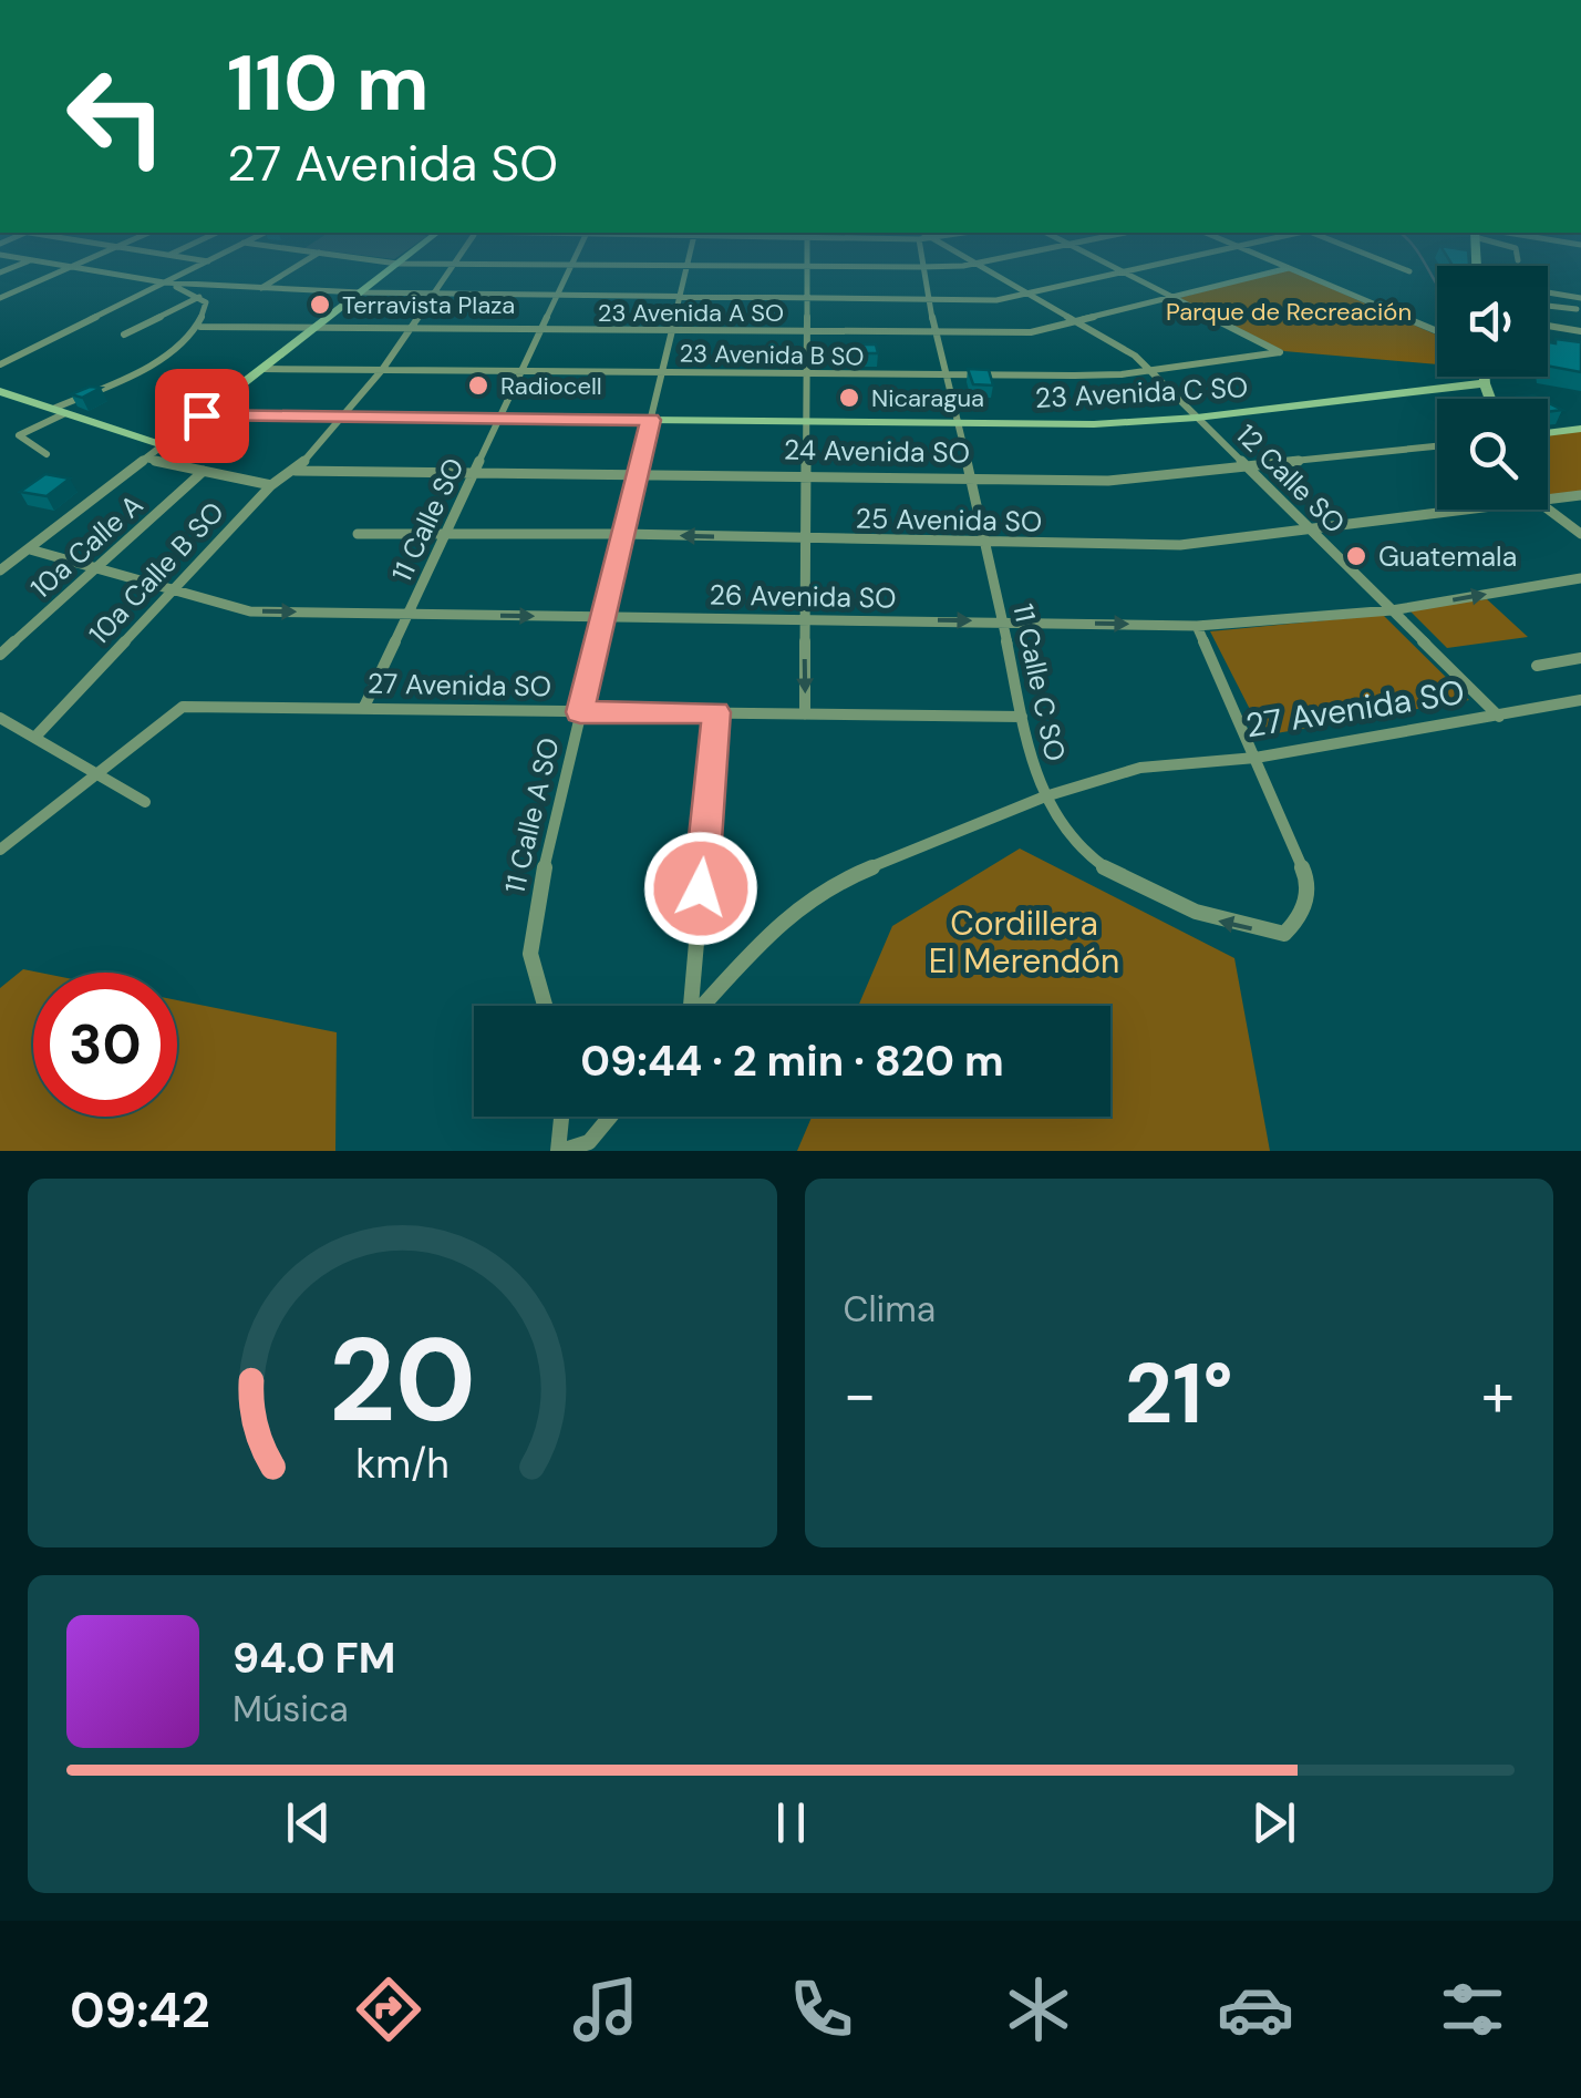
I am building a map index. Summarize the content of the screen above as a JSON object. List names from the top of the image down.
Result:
{
  "streets": {
    "street": [
      "23 Avenida A SO",
      "23 Avenida B SO",
      "23 Avenida C SO",
      "24 Avenida SO",
      "12 Calle SO",
      "11 Calle SO",
      "25 Avenida SO",
      "10a Calle A",
      "10a Calle B SO",
      "26 Avenida SO",
      "11 Calle C SO",
      "27 Avenida SO",
      "11 Calle A SO"
    ]
  },
  "crossings": [
    ["23 Avenida A SO", "23 Avenida B SO"],
    ["23 Avenida A SO", "12 Calle SO"],
    ["23 Avenida A SO", "11 Calle SO"],
    ["23 Avenida A SO", "10a Calle B SO"],
    ["23 Avenida A SO", "11 Calle C SO"],
    ["23 Avenida A SO", "11 Calle A SO"],
    ["23 Avenida B SO", "12 Calle SO"],
    ["23 Avenida B SO", "11 Calle SO"],
    ["23 Avenida B SO", "10a Calle B SO"],
    ["23 Avenida B SO", "11 Calle C SO"],
    ["23 Avenida B SO", "11 Calle A SO"],
    ["23 Avenida C SO", "12 Calle SO"],
    ["23 Avenida C SO", "11 Calle SO"],
    ["23 Avenida C SO", "10a Calle B SO"],
    ["23 Avenida C SO", "11 Calle C SO"],
    ["23 Avenida C SO", "11 Calle A SO"],
    ["24 Avenida SO", "12 Calle SO"],
    ["24 Avenida SO", "11 Calle SO"],
    ["24 Avenida SO", "10a Calle B SO"],
    ["24 Avenida SO", "11 Calle C SO"],
    ["24 Avenida SO", "11 Calle A SO"],
    ["12 Calle SO", "25 Avenida SO"],
    ["12 Calle SO", "26 Avenida SO"],
    ["12 Calle SO", "27 Avenida SO"],
    ["11 Calle SO", "25 Avenida SO"],
    ["11 Calle SO", "26 Avenida SO"],
    ["11 Calle SO", "27 Avenida SO"],
    ["25 Avenida SO", "11 Calle C SO"],
    ["25 Avenida SO", "11 Calle A SO"],
    ["10a Calle A", "26 Avenida SO"],
    ["10a Calle B SO", "26 Avenida SO"],
    ["26 Avenida SO", "11 Calle C SO"],
    ["26 Avenida SO", "11 Calle A SO"],
    ["11 Calle C SO", "27 Avenida SO"],
    ["27 Avenida SO", "11 Calle A SO"]
  ],
  "one_way": ["26 Avenida SO"],
  "parks": ["Parque de Recreación", "Cordillera El Merendón"],
  "places": [
    "Terravista Plaza",
    "Radiocell",
    "Nicaragua",
    "Guatemala"
  ],
  "page": {
    "turn": ["110 m", "27 Avenida SO"],
    "limit": "30",
    "trip": "09:44 · 2 min · 820 m",
    "tile": "Clima",
    "heat": ["−", "21°", "+"],
    "song": ["94.0 FM", "Música"],
    "tabs": "09:42",
    "gauge": ["20", "km/h"]
  }
}
